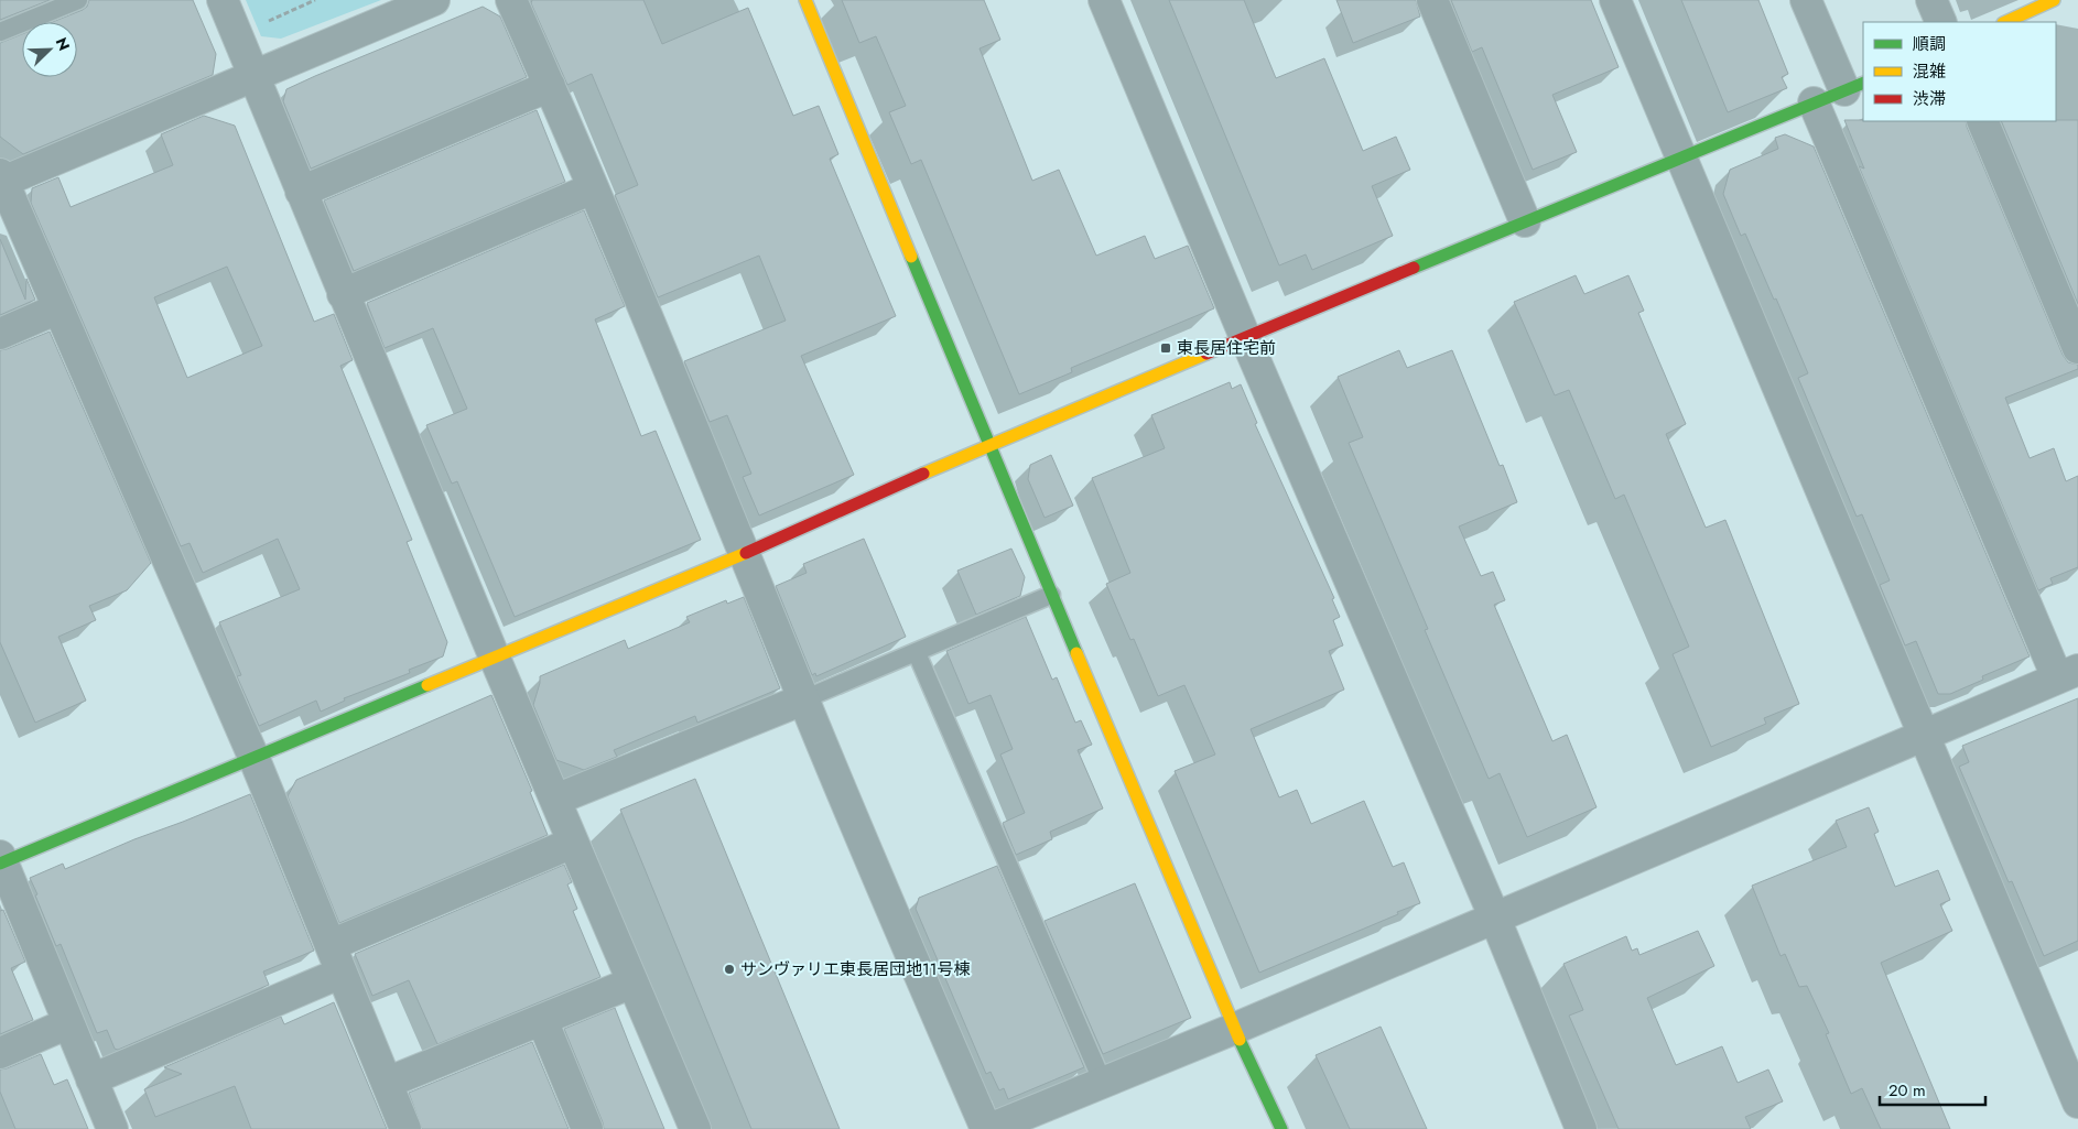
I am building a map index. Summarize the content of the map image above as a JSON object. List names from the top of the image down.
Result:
{
  "places": {
    "transit": ["東長居住宅前"],
    "other": ["サンヴァリエ東長居団地11号棟"]
  },
  "legend": ["順調", "混雑", "渋滞"],
  "scale_bar": "20 m",
  "north": "top right"
}
